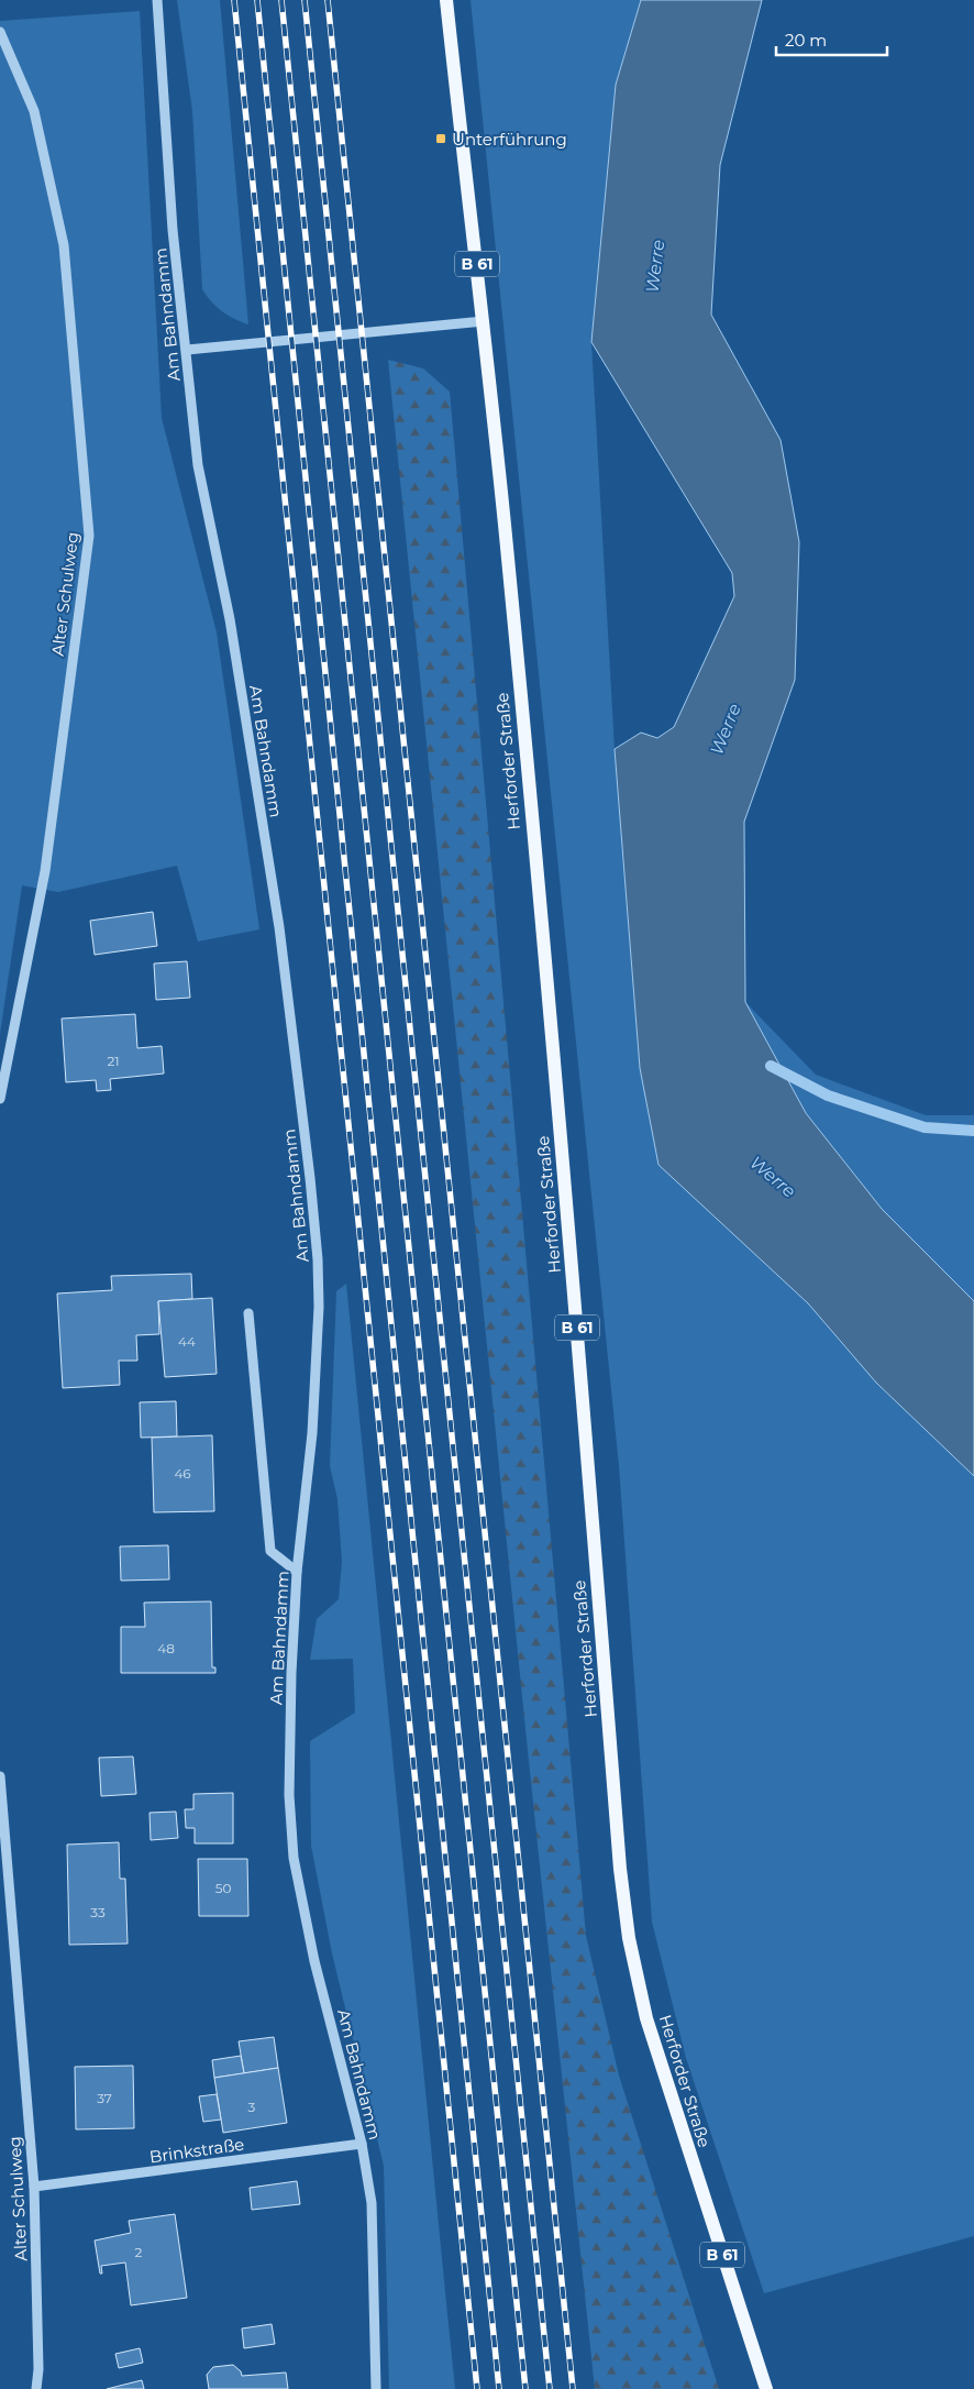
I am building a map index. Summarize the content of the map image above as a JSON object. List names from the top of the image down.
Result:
{
  "streets": {
    "main road": ["B 61", "Herforder Straße"],
    "street": ["Am Bahndamm", "Alter Schulweg", "Brinkstraße"]
  },
  "crossings": [
    ["Am Bahndamm", "Brinkstraße"],
    ["Alter Schulweg", "Brinkstraße"]
  ],
  "water": ["Werre"],
  "places": {
    "transit": ["Unterführung"]
  },
  "house_numbers": [
    "21",
    "44",
    "46",
    "48",
    "50",
    "33",
    "37",
    "3",
    "2"
  ],
  "scale_bar": "20 m"
}
